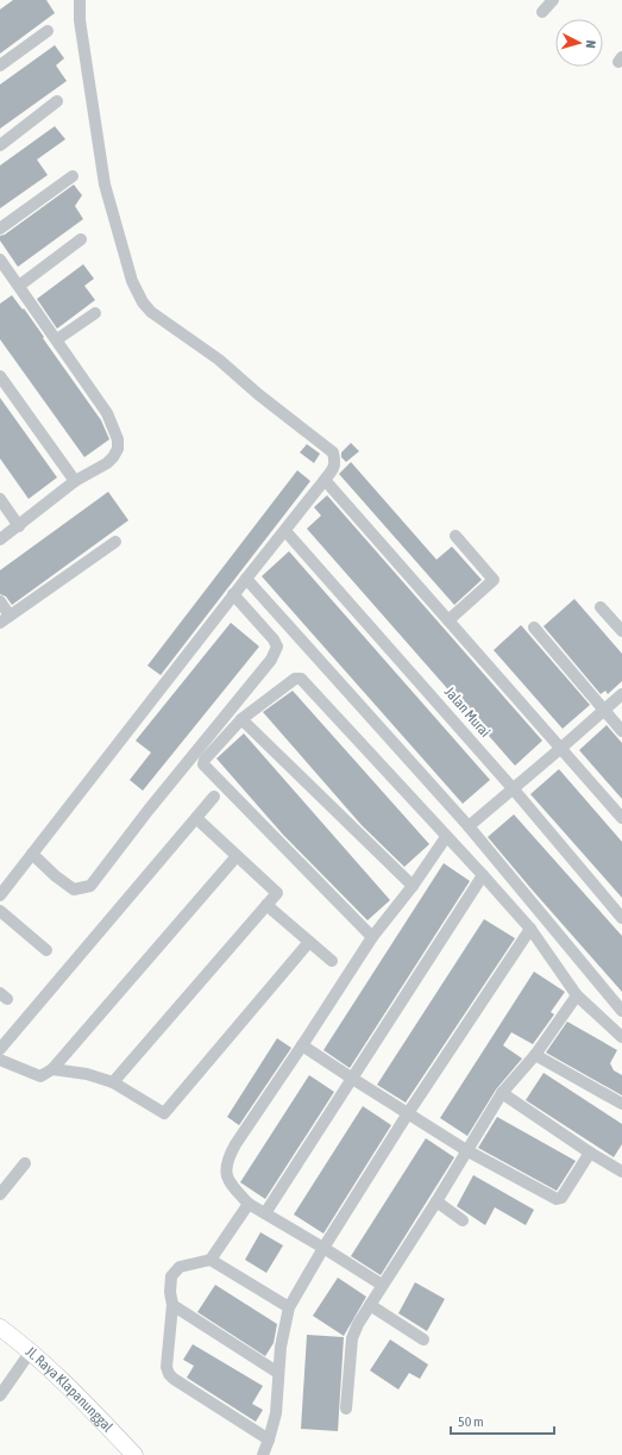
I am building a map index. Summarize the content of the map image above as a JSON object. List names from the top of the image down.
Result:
{
  "streets": {
    "street": ["Jalan Murai", "Jl. Raya Klapanunggal"]
  },
  "scale_bar": "50 m",
  "north": "right"
}
